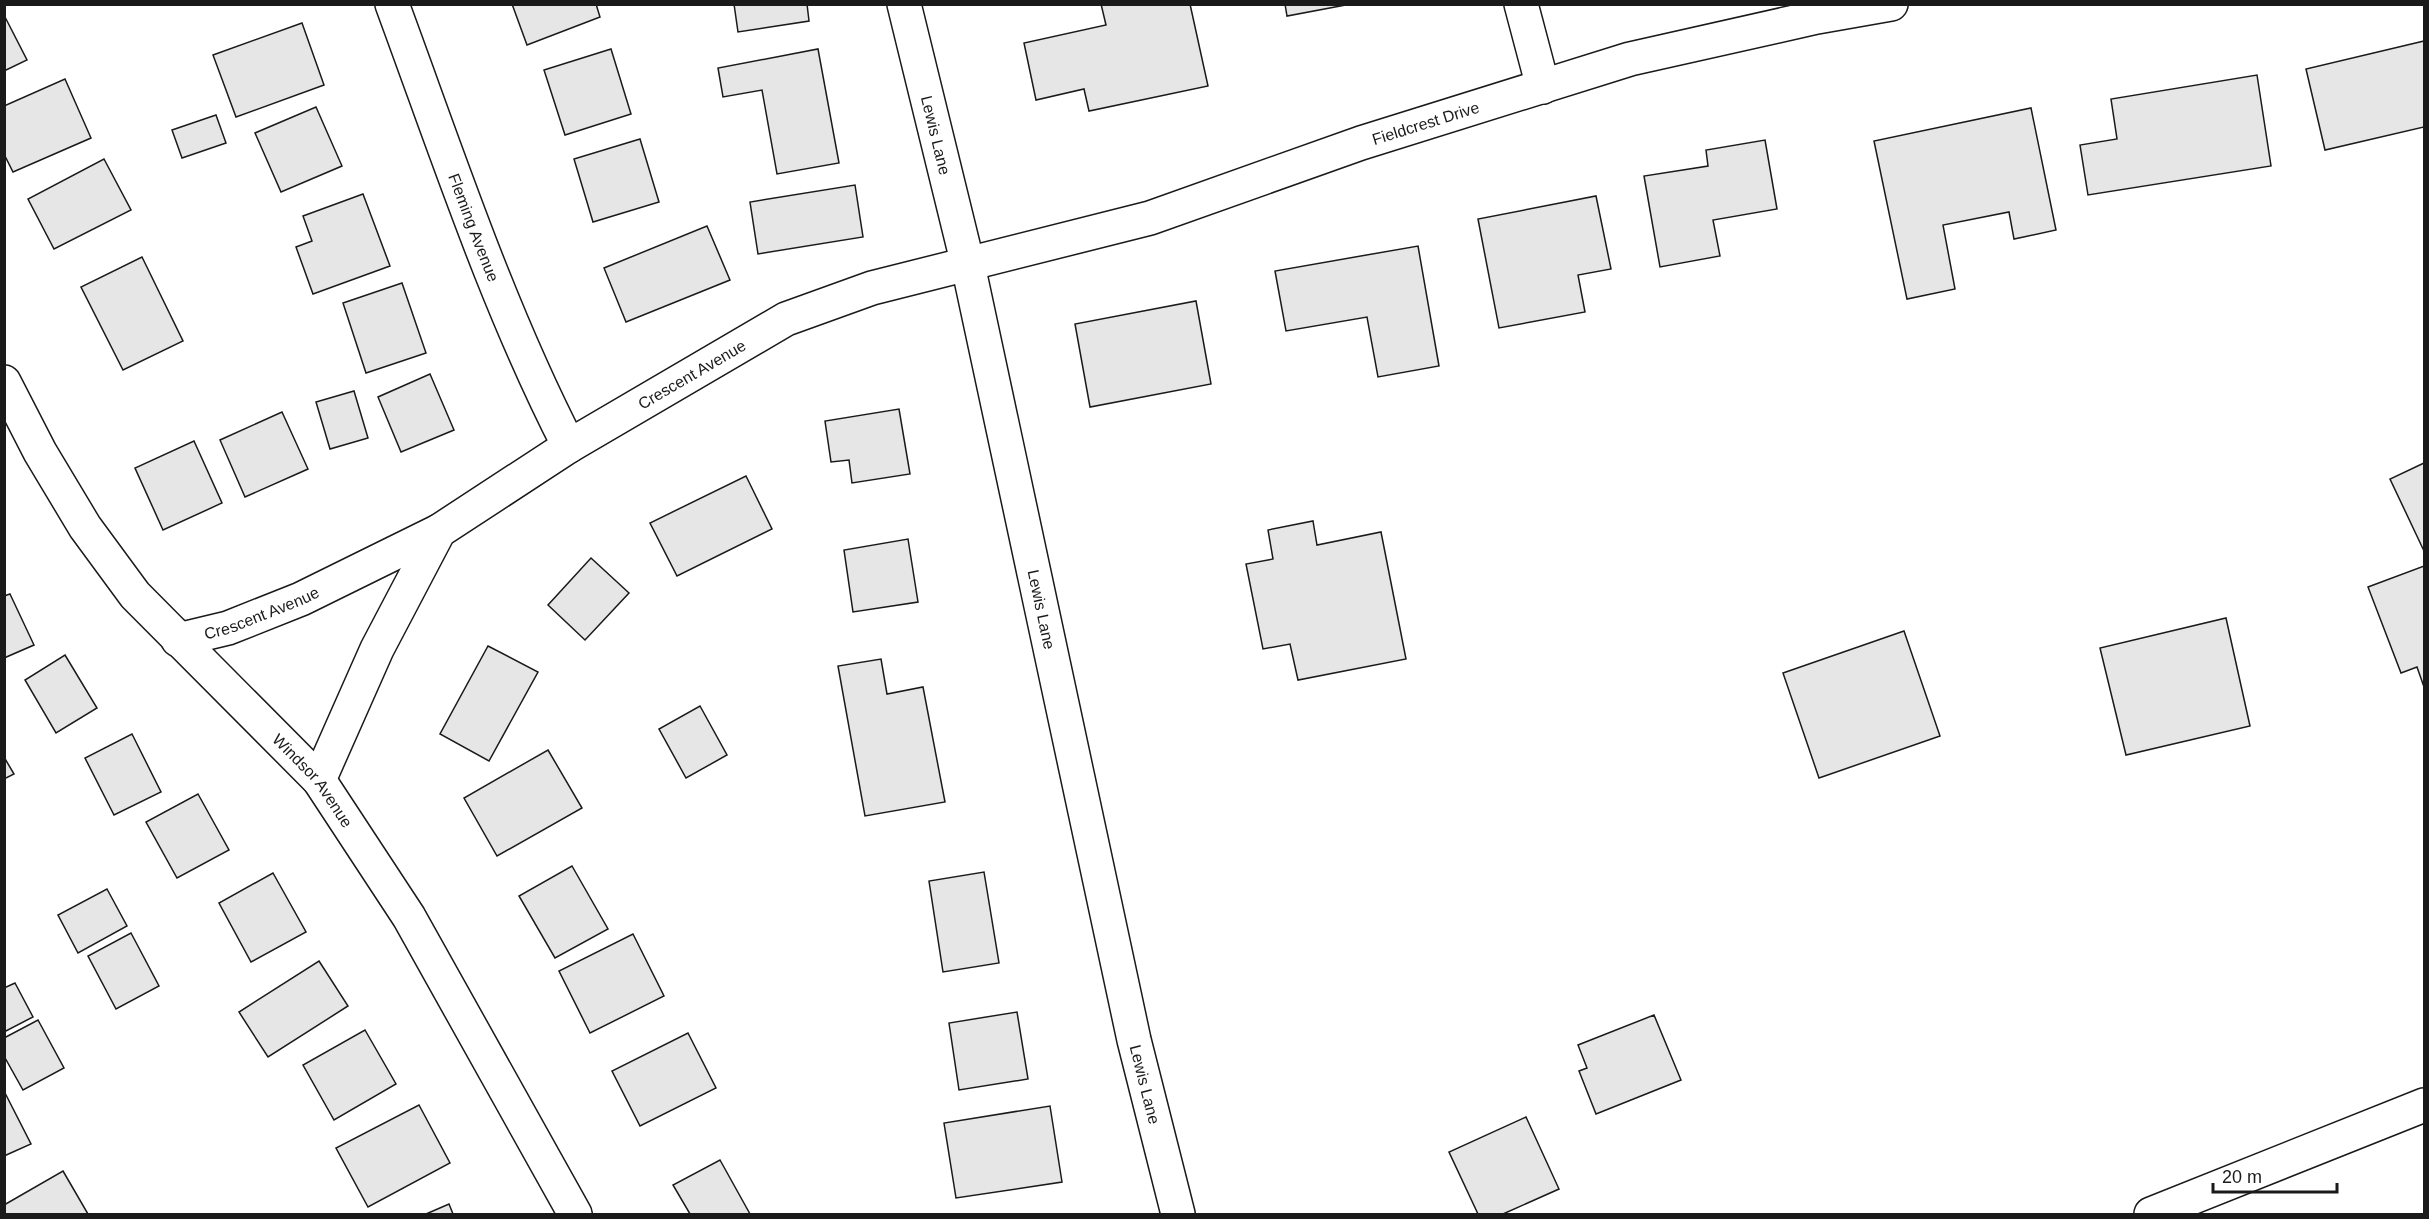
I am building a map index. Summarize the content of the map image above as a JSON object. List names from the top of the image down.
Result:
{
  "streets": {
    "street": [
      "Fieldcrest Drive",
      "Lewis Lane",
      "Fleming Avenue",
      "Crescent Avenue",
      "Windsor Avenue"
    ]
  },
  "crossings": [
    ["Fieldcrest Drive", "Lewis Lane"],
    ["Fieldcrest Drive", "Crescent Avenue"],
    ["Lewis Lane", "Crescent Avenue"],
    ["Fleming Avenue", "Crescent Avenue"],
    ["Crescent Avenue", "Windsor Avenue"]
  ],
  "scale_bar": "20 m"
}
